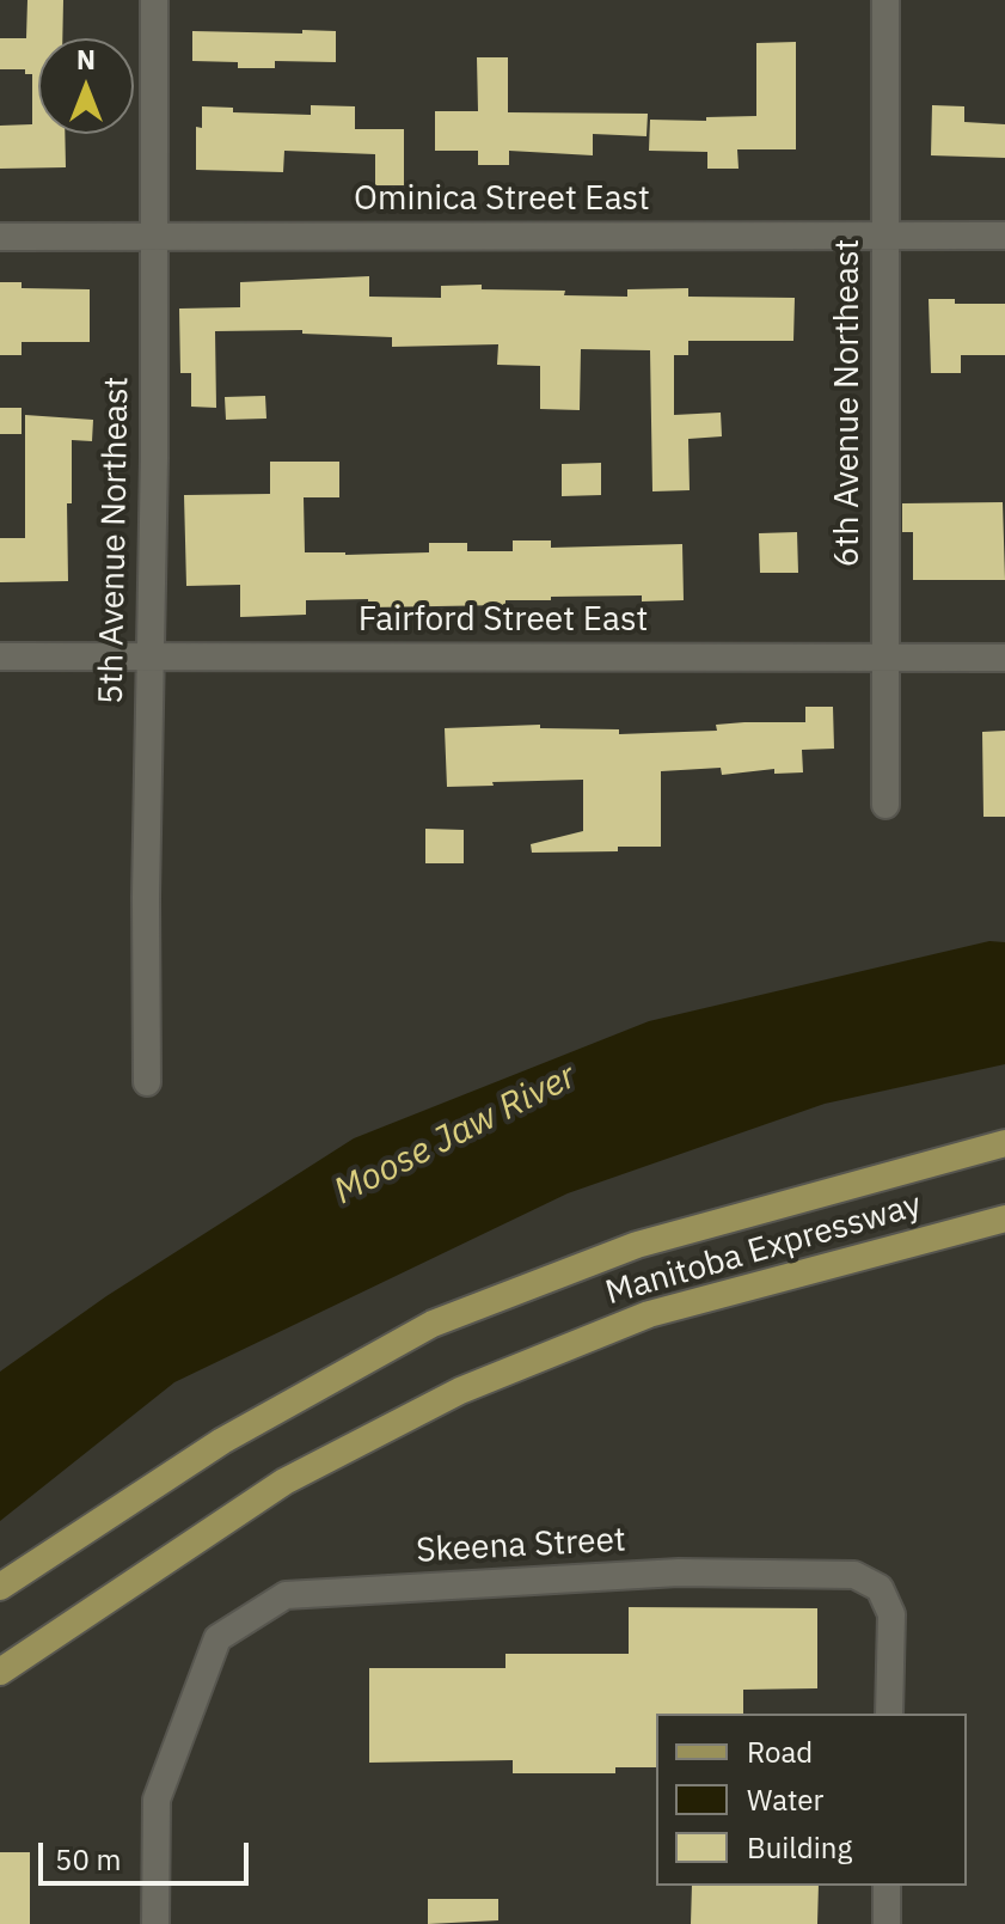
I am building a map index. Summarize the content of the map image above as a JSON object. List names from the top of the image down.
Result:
{
  "streets": {
    "main road": ["Manitoba Expressway"],
    "street": [
      "Ominica Street East",
      "6th Avenue Northeast",
      "5th Avenue Northeast",
      "Fairford Street East",
      "Skeena Street"
    ]
  },
  "crossings": [
    ["Ominica Street East", "6th Avenue Northeast"],
    ["Ominica Street East", "5th Avenue Northeast"],
    ["6th Avenue Northeast", "Fairford Street East"],
    ["5th Avenue Northeast", "Fairford Street East"]
  ],
  "water": ["Moose Jaw River"],
  "legend": ["Road", "Water", "Building"],
  "scale_bar": "50 m",
  "north": "top"
}
